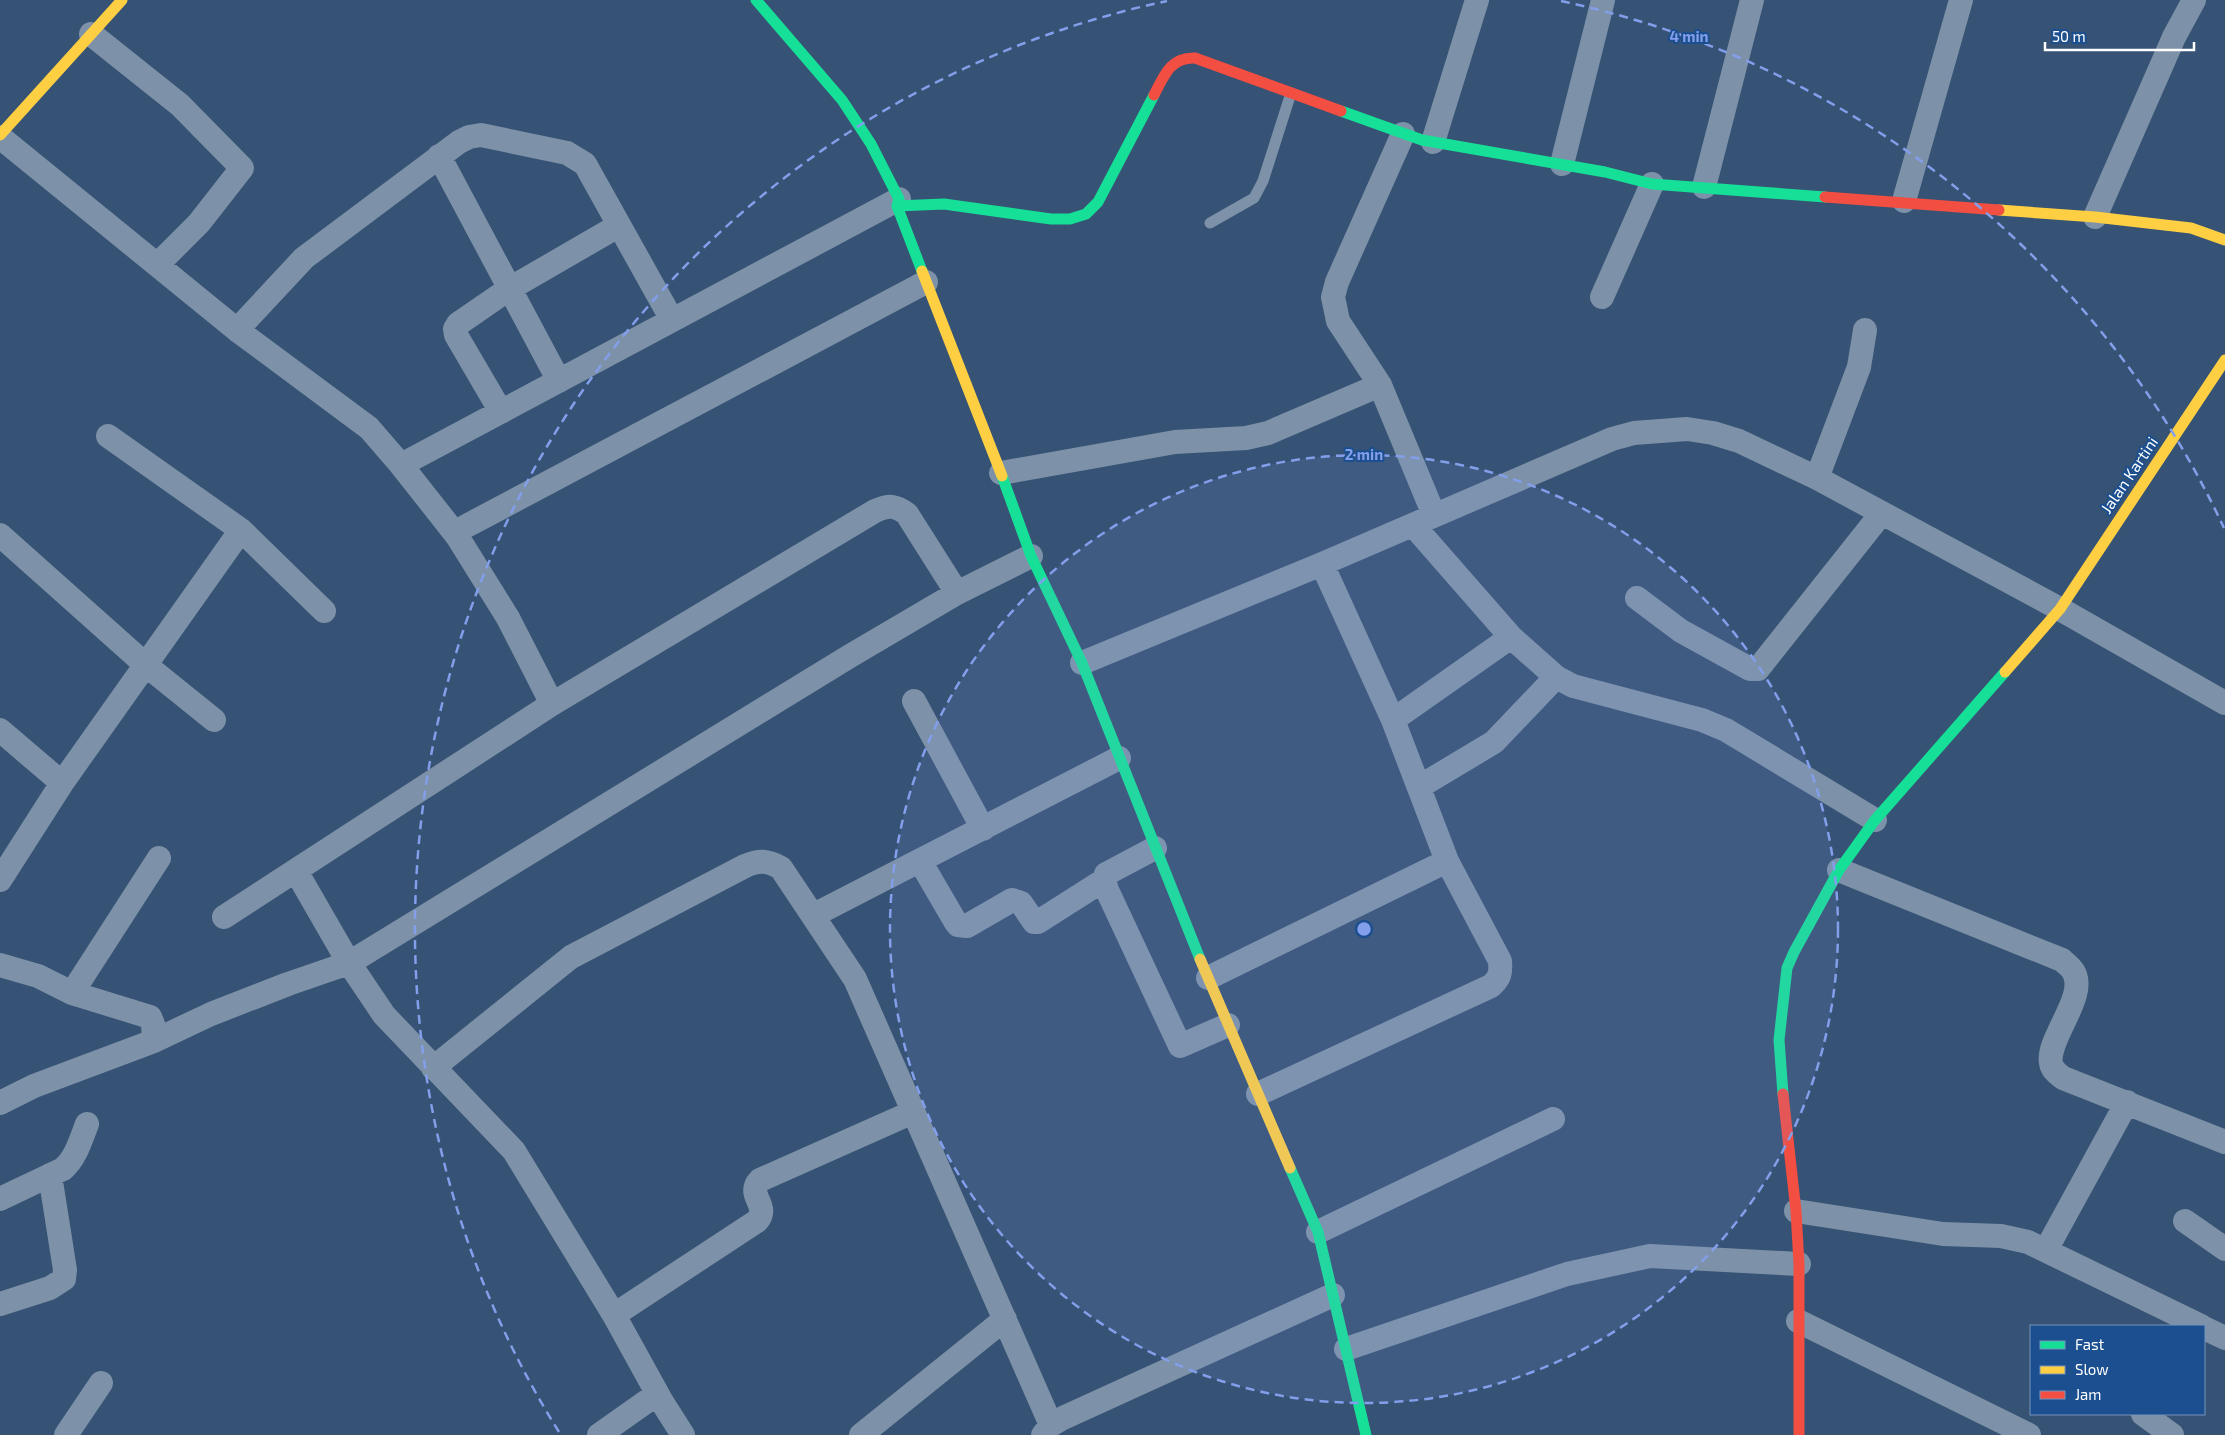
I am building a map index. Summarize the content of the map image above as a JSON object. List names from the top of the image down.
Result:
{
  "streets": {
    "street": ["Jalan Kartini"]
  },
  "legend": ["Fast", "Slow", "Jam"],
  "scale_bar": "50 m",
  "rings": ["4 min", "2 min"]
}
